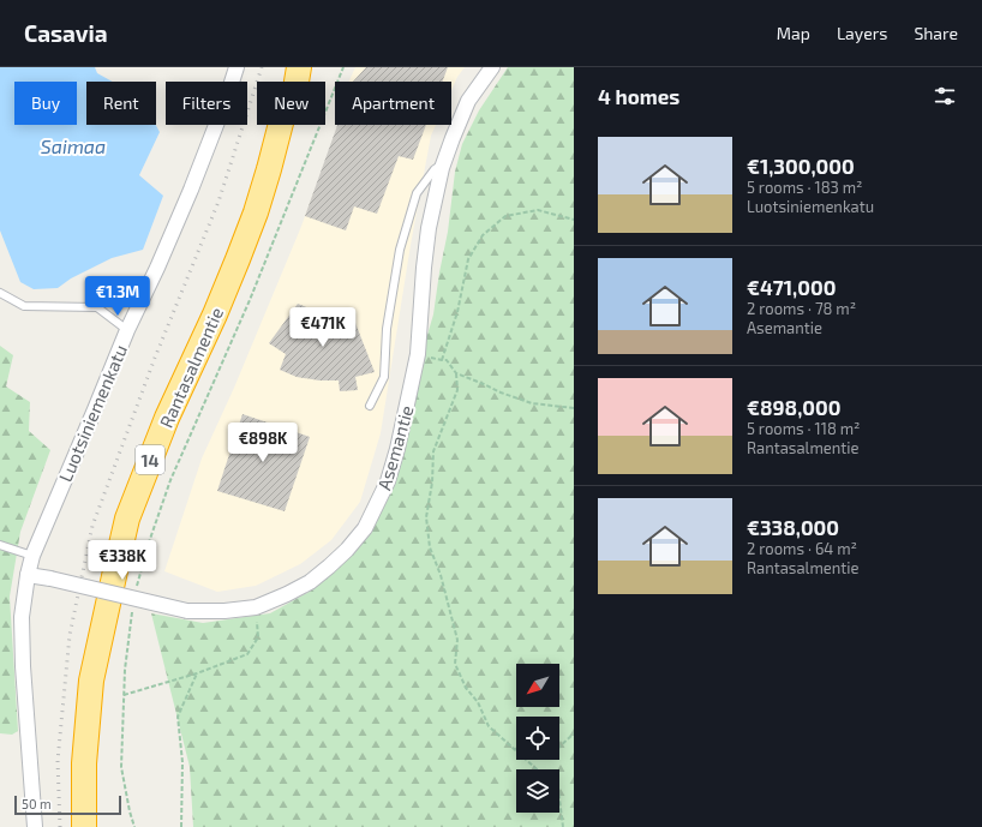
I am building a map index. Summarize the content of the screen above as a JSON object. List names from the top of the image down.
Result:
{
  "streets": {
    "highway": ["Rantasalmentie", "14"],
    "street": ["Luotsiniemenkatu", "Asemantie"]
  },
  "crossings": [
    ["Luotsiniemenkatu", "Asemantie"]
  ],
  "water": ["Saimaa"],
  "scale_bar": "50 m",
  "north": "bottom left",
  "page": {
    "header": "Casavia",
    "nav": ["Map", "Layers", "Share"],
    "heading": "4 homes",
    "chip": [
      "Buy",
      "Rent",
      "Filters",
      "New",
      "Apartment"
    ],
    "list": [
      {
        "name": "€1,300,000",
        "note": "5 rooms · 183 m² · Luotsiniemenkatu"
      },
      {
        "name": "€471,000",
        "note": "2 rooms · 78 m² · Asemantie"
      },
      {
        "name": "€898,000",
        "note": "5 rooms · 118 m² · Rantasalmentie"
      },
      {
        "name": "€338,000",
        "note": "2 rooms · 64 m² · Rantasalmentie"
      }
    ],
    "price": [
      "€1.3M",
      "€471K",
      "€898K",
      "€338K"
    ],
    "scale": "50 m"
  }
}
